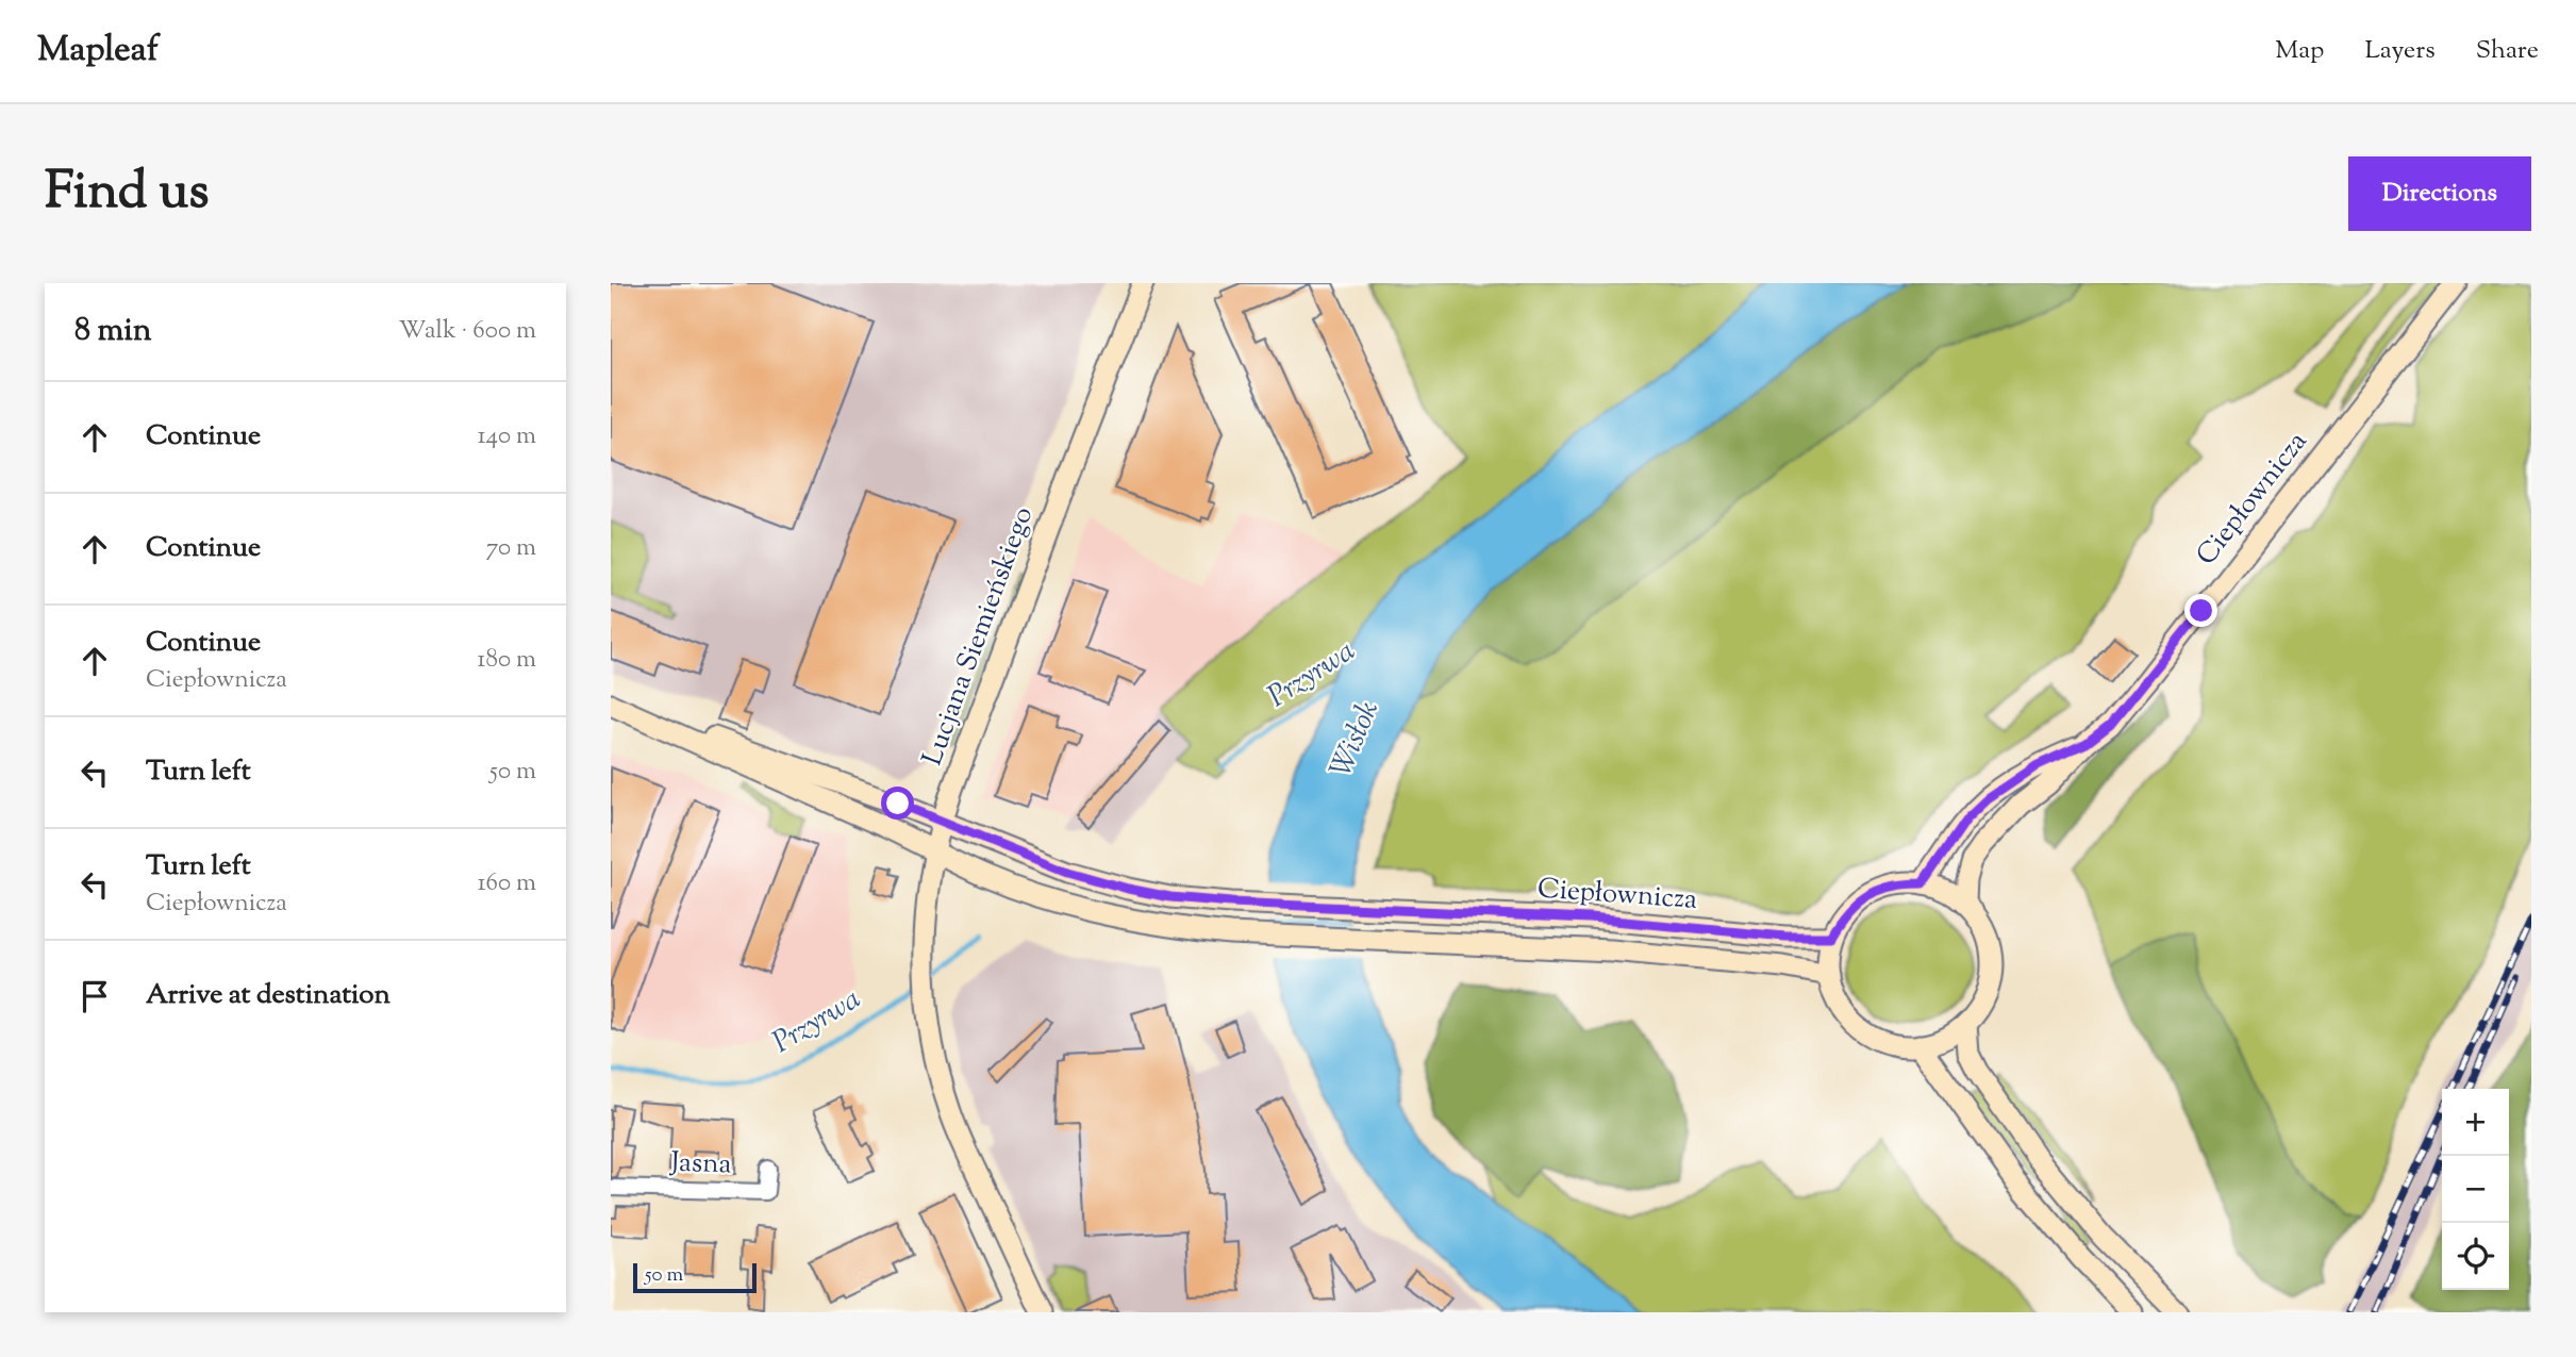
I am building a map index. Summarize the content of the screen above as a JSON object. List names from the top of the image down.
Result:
{
  "streets": {
    "main road": ["Ciepłownicza", "Lucjana Siemieńskiego"],
    "street": ["Jasna"]
  },
  "crossings": [
    ["Ciepłownicza", "Lucjana Siemieńskiego"]
  ],
  "water": ["Przyrwa", "Wisłok"],
  "scale_bar": "50 m",
  "page": {
    "header": "Mapleaf",
    "nav": ["Map", "Layers", "Share"],
    "title": "Find us",
    "buttons": "Directions",
    "heading": ["8 min", "Walk · 600 m"],
    "list": [
      ["Continue", "140 m"],
      ["Continue", "70 m"],
      ["Continue", "Ciepłownicza", "180 m"],
      ["Turn left", "50 m"],
      ["Turn left", "Ciepłownicza", "160 m"],
      "Arrive at destination"
    ],
    "map_buttons": ["+", "−"],
    "scale": "50 m"
  }
}
